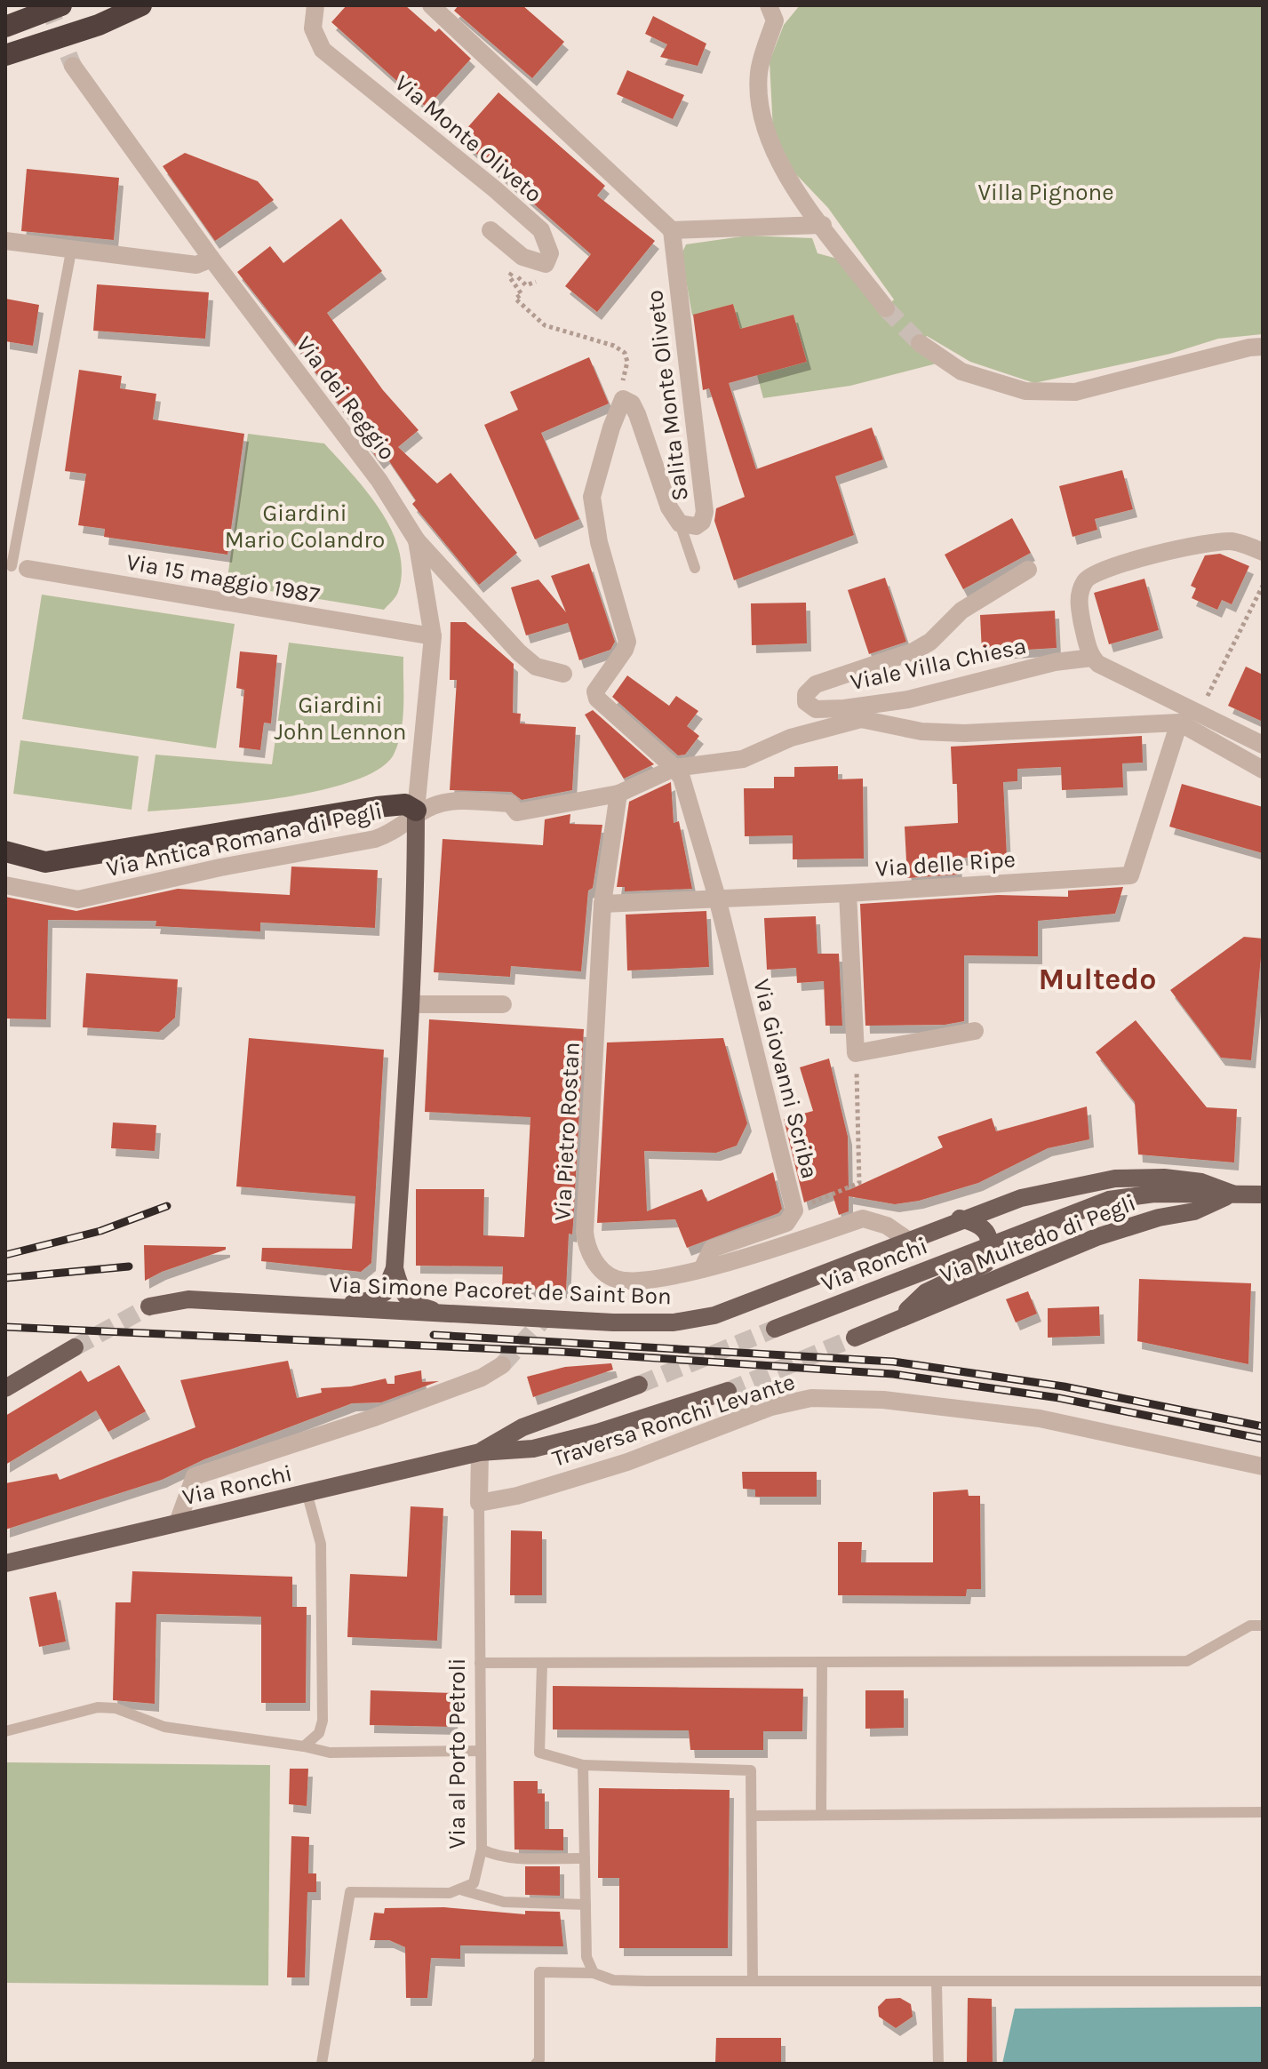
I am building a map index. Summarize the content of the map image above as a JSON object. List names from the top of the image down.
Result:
{
  "streets": {
    "main road": ["Via Multedo di Pegli", "Via Ronchi", "Via Simone Pacoret de Saint Bon"],
    "street": [
      "Via Monte Oliveto",
      "Salita Monte Oliveto",
      "Via dei Reggio",
      "Via 15 maggio 1987",
      "Viale Villa Chiesa",
      "Via Antica Romana di Pegli",
      "Via delle Ripe",
      "Via Giovanni Scriba",
      "Via Pietro Rostan",
      "Traversa Ronchi Levante",
      "Via al Porto Petroli"
    ]
  },
  "crossings": [
    ["Salita Monte Oliveto", "Via Antica Romana di Pegli"],
    ["Salita Monte Oliveto", "Via Giovanni Scriba"],
    ["Via dei Reggio", "Via 15 maggio 1987"],
    ["Via dei Reggio", "Via Antica Romana di Pegli"],
    ["Via Antica Romana di Pegli", "Via delle Ripe"],
    ["Via Antica Romana di Pegli", "Via Giovanni Scriba"],
    ["Via Antica Romana di Pegli", "Via Pietro Rostan"],
    ["Via delle Ripe", "Via Giovanni Scriba"],
    ["Via delle Ripe", "Via Pietro Rostan"],
    ["Via Pietro Rostan", "Via Simone Pacoret de Saint Bon"],
    ["Via Multedo di Pegli", "Via Ronchi"],
    ["Via Multedo di Pegli", "Via Simone Pacoret de Saint Bon"],
    ["Via Ronchi", "Via al Porto Petroli"],
    ["Traversa Ronchi Levante", "Via al Porto Petroli"]
  ],
  "districts": ["Multedo"],
  "parks": ["Villa Pignone", "Giardini Mario Colandro", "Giardini John Lennon"]
}
